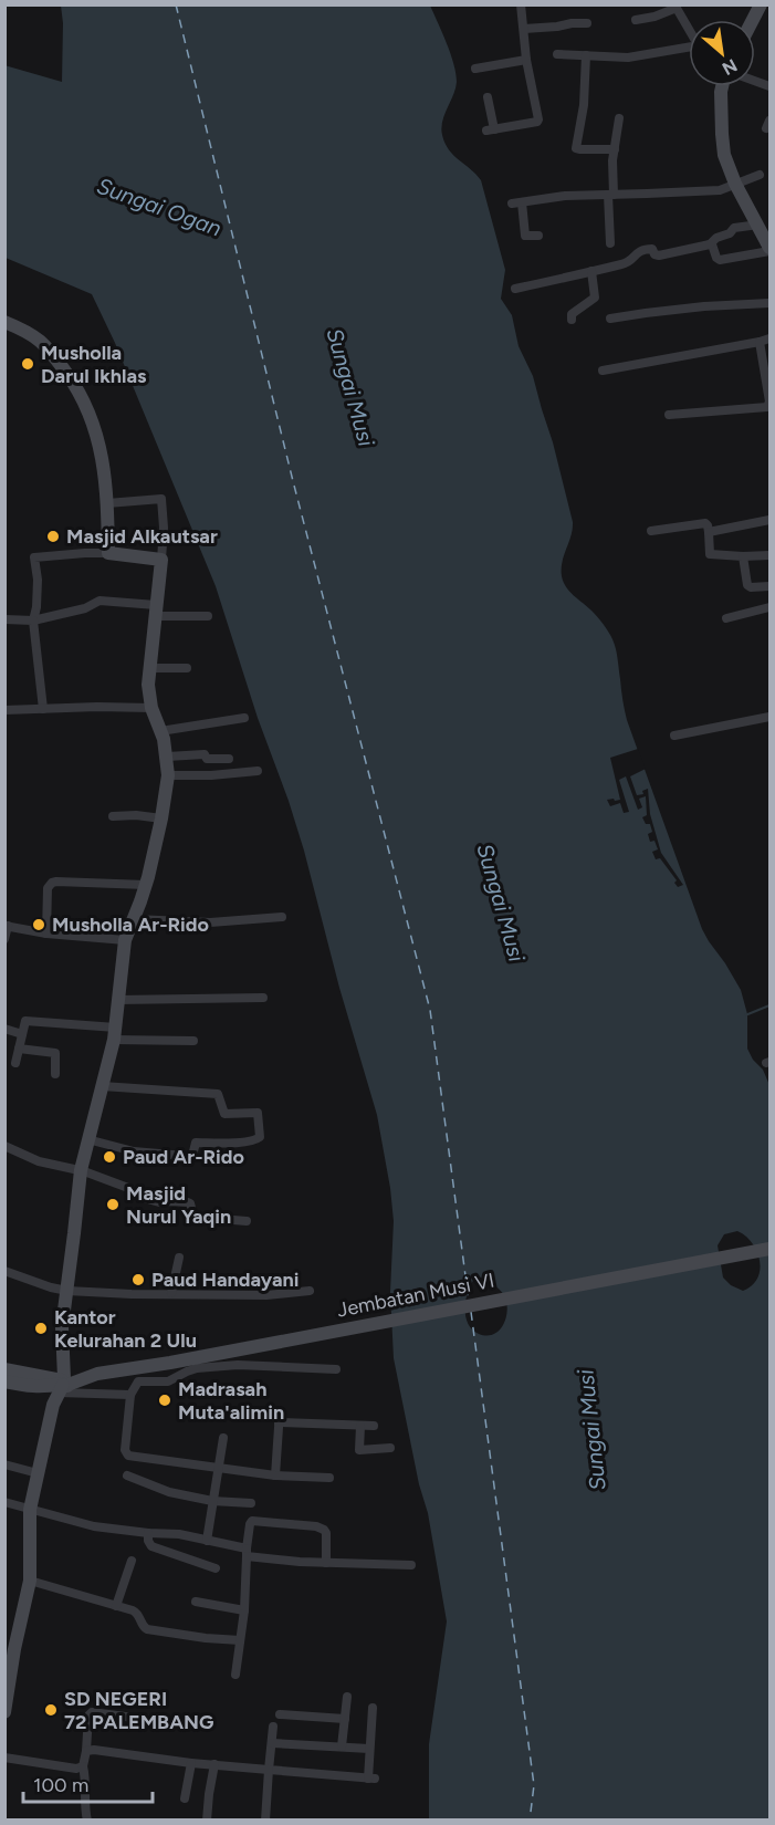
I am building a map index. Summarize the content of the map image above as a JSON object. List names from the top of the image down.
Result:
{
  "streets": {
    "street": ["Jembatan Musi VI"]
  },
  "water": ["Sungai Ogan", "Sungai Musi"],
  "places": [
    "Musholla Darul Ikhlas",
    "Masjid Alkautsar",
    "Musholla Ar-Rido",
    "Paud Ar-Rido",
    "Masjid Nurul Yaqin",
    "Paud Handayani",
    "Kantor Kelurahan 2 Ulu",
    "Madrasah Muta'alimin",
    "SD NEGERI 72 PALEMBANG"
  ],
  "scale_bar": "100 m",
  "north": "bottom right"
}
